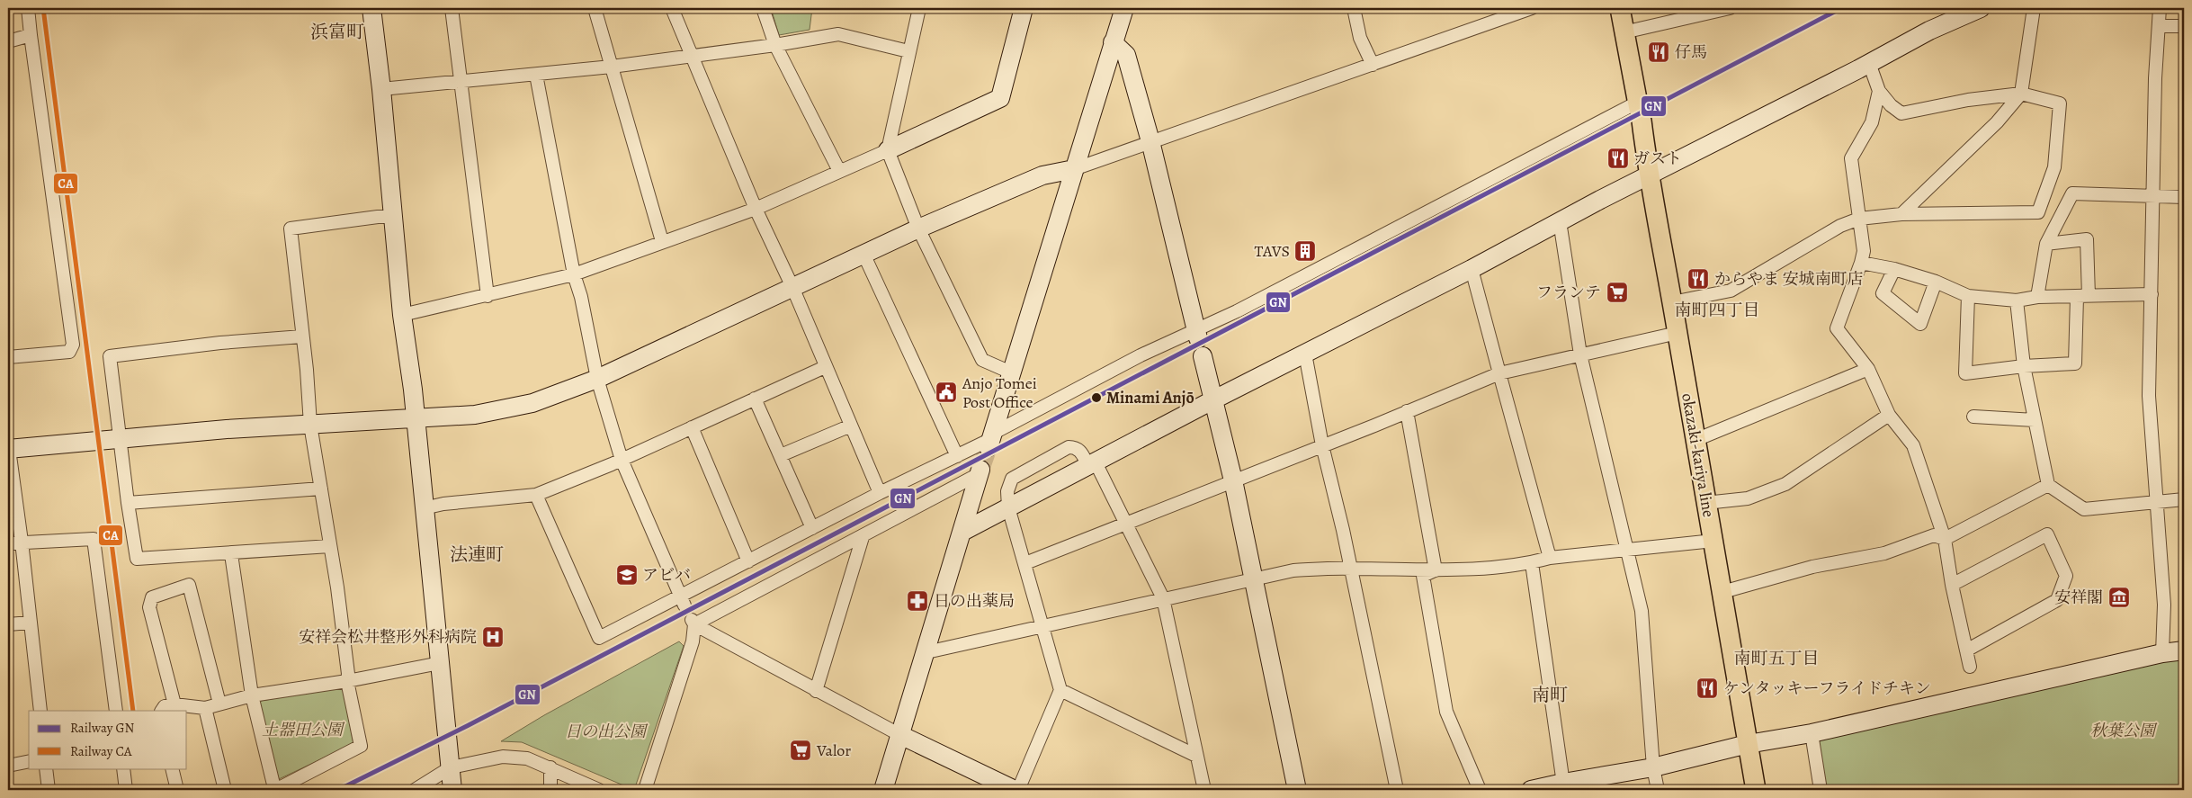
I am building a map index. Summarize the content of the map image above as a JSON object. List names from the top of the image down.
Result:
{
  "streets": {
    "main road": ["okazaki-kariya line"]
  },
  "districts": [
    "浜富町",
    "南町四丁目",
    "法連町",
    "南町五丁目",
    "南町"
  ],
  "parks": ["土器田公園", "秋葉公園", "日の出公園"],
  "places": {
    "restaurant": [
      "仔馬",
      "ガスト",
      "からやま 安城南町店",
      "ケンタッキーフライドチキン"
    ],
    "building": ["TAVS"],
    "supermarket": ["フランテ", "Valor"],
    "public building": ["Anjo Tomei Post Office"],
    "other": ["Minami Anjō"],
    "school or university": ["アビバ"],
    "museum": ["安祥閣"],
    "pharmacy": ["日の出薬局"],
    "hospital": ["安祥会松井整形外科病院"]
  },
  "lines": ["rail line GN", "rail line CA"],
  "legend": ["Railway GN", "Railway CA"]
}
